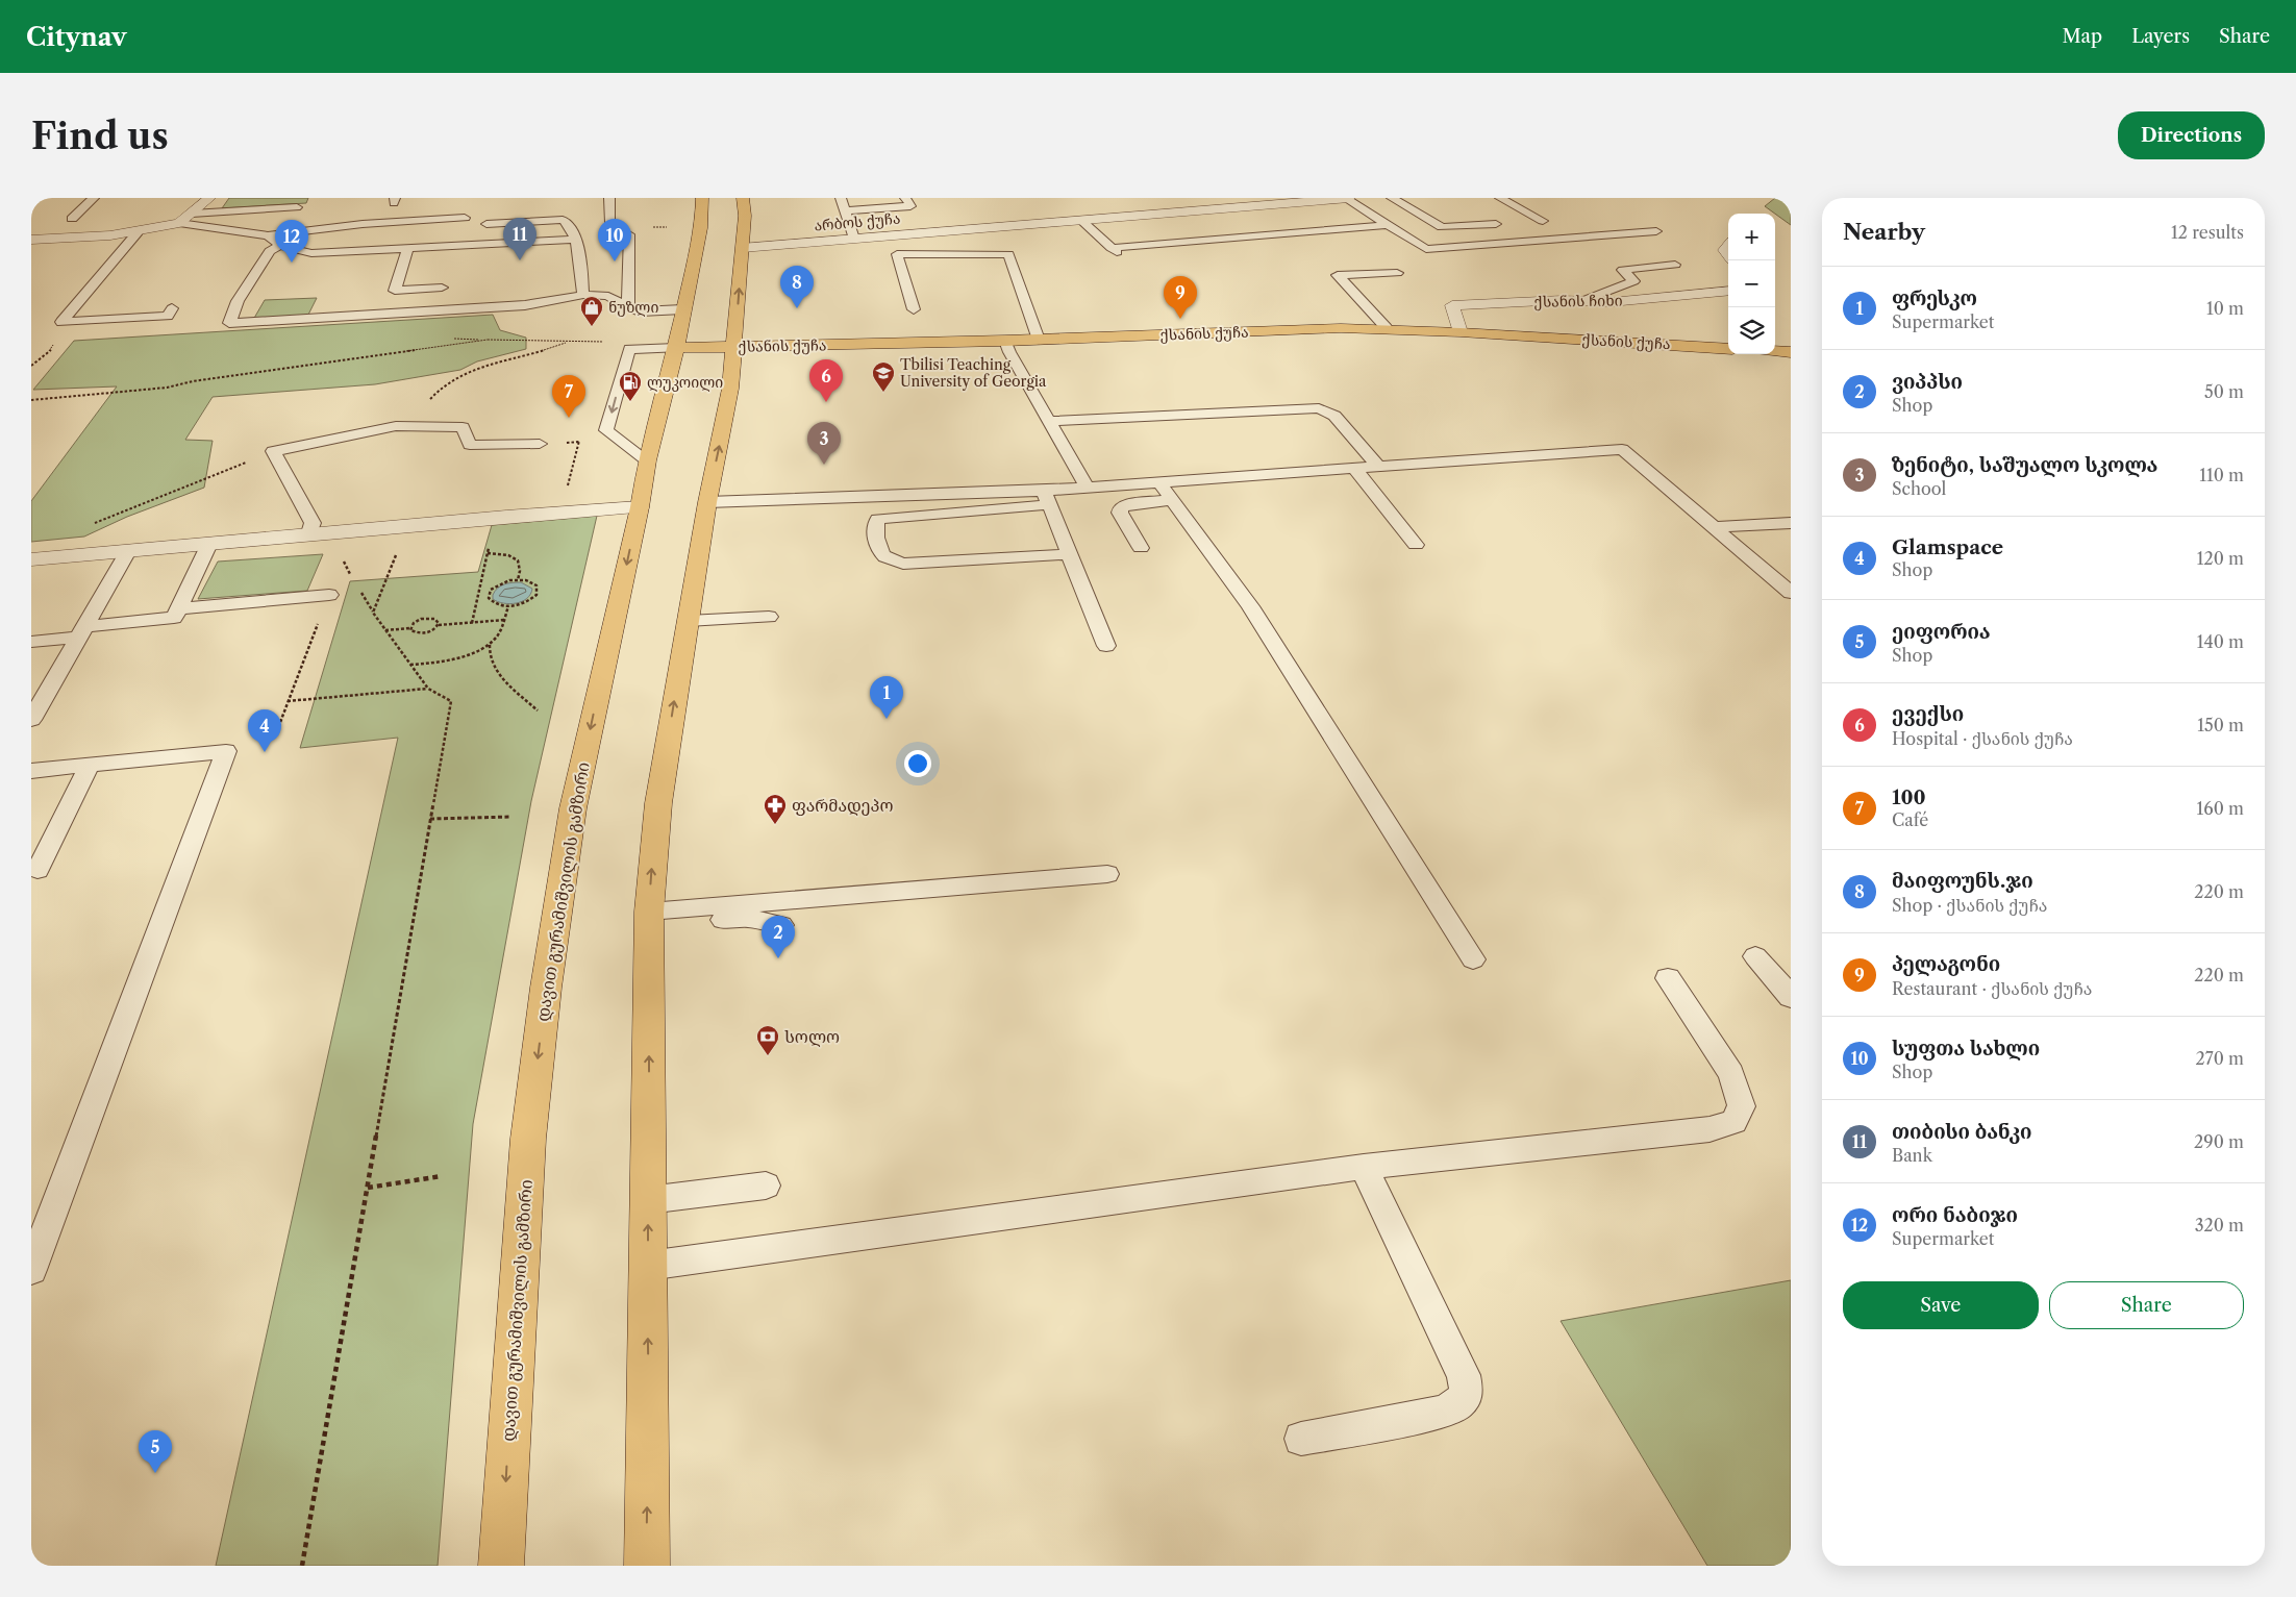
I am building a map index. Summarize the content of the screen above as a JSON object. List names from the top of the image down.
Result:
{
  "streets": {
    "main road": ["ქსანის ქუჩა", "დავით გურამიშვილის გამზირი"],
    "street": ["არბოს ქუჩა", "ქსანის ჩიხი"]
  },
  "crossings": [
    ["ქსანის ჩიხი", "ქსანის ქუჩა"],
    ["ქსანის ქუჩა", "დავით გურამიშვილის გამზირი"]
  ],
  "places": {
    "shop": ["ნუზლი"],
    "school or university": ["Tbilisi Teaching University of Georgia"],
    "fuel station": ["ლუკოილი"],
    "pharmacy": ["ფარმადეპო"],
    "bank": ["სოლო"]
  },
  "page": {
    "header": "Citynav",
    "nav": ["Map", "Layers", "Share"],
    "buttons": [
      "Directions",
      ["Save", "Share"]
    ],
    "title": "Find us",
    "heading": ["Nearby", "12 results"],
    "map_buttons": ["+", "−"],
    "pins": [
      "11",
      "10",
      "12",
      "8",
      "9",
      "6",
      "7",
      "3",
      "1",
      "4",
      "2",
      "5"
    ],
    "list": [
      {
        "mark": "1",
        "name": "ფრესკო",
        "note": "Supermarket",
        "value": "10 m"
      },
      {
        "mark": "2",
        "name": "ვიპპსი",
        "note": "Shop",
        "value": "50 m"
      },
      {
        "mark": "3",
        "name": "ზენიტი, საშუალო სკოლა",
        "note": "School",
        "value": "110 m"
      },
      {
        "mark": "4",
        "name": "Glamspace",
        "note": "Shop",
        "value": "120 m"
      },
      {
        "mark": "5",
        "name": "ეიფორია",
        "note": "Shop",
        "value": "140 m"
      },
      {
        "mark": "6",
        "name": "ევექსი",
        "note": "Hospital · ქსანის ქუჩა",
        "value": "150 m"
      },
      {
        "mark": "7",
        "name": "100",
        "note": "Café",
        "value": "160 m"
      },
      {
        "mark": "8",
        "name": "მაიფოუნს.ჯი",
        "note": "Shop · ქსანის ქუჩა",
        "value": "220 m"
      },
      {
        "mark": "9",
        "name": "პელაგონი",
        "note": "Restaurant · ქსანის ქუჩა",
        "value": "220 m"
      },
      {
        "mark": "10",
        "name": "სუფთა სახლი",
        "note": "Shop",
        "value": "270 m"
      },
      {
        "mark": "11",
        "name": "თიბისი ბანკი",
        "note": "Bank",
        "value": "290 m"
      },
      {
        "mark": "12",
        "name": "ორი ნაბიჯი",
        "note": "Supermarket",
        "value": "320 m"
      }
    ]
  }
}
